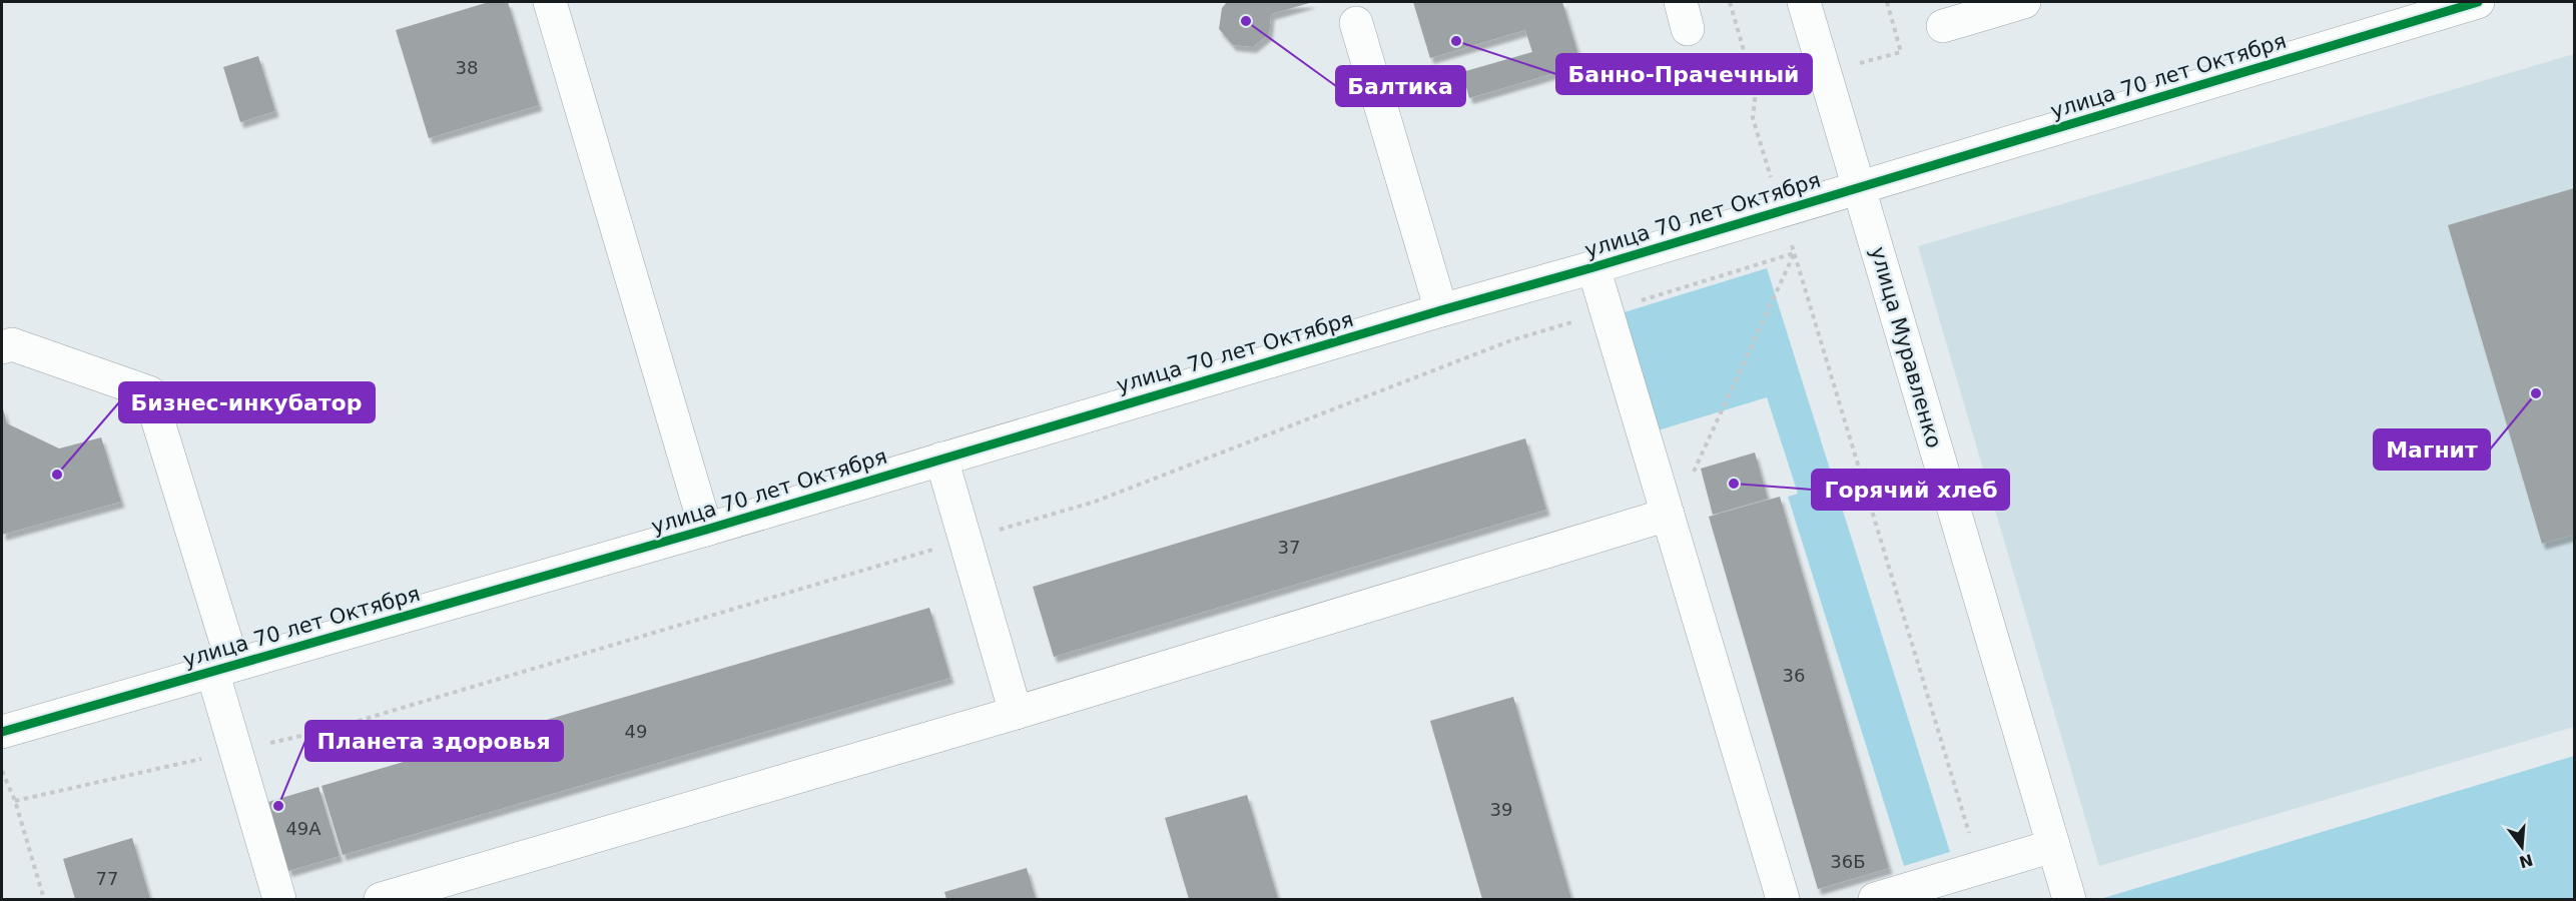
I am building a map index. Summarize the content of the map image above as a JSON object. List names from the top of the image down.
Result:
{
  "streets": {
    "street": ["улица 70 лет Октября", "улица Муравленко"]
  },
  "crossings": [
    ["улица 70 лет Октября", "улица Муравленко"]
  ],
  "places": [
    "Балтика",
    "Банно-Прачечный",
    "Магнит",
    "Бизнес-инкубатор",
    "Горячий хлеб",
    "Планета здоровья"
  ],
  "house_numbers": [
    "38",
    "37",
    "36",
    "49",
    "39",
    "49А",
    "36Б",
    "77"
  ],
  "north": "bottom"
}
